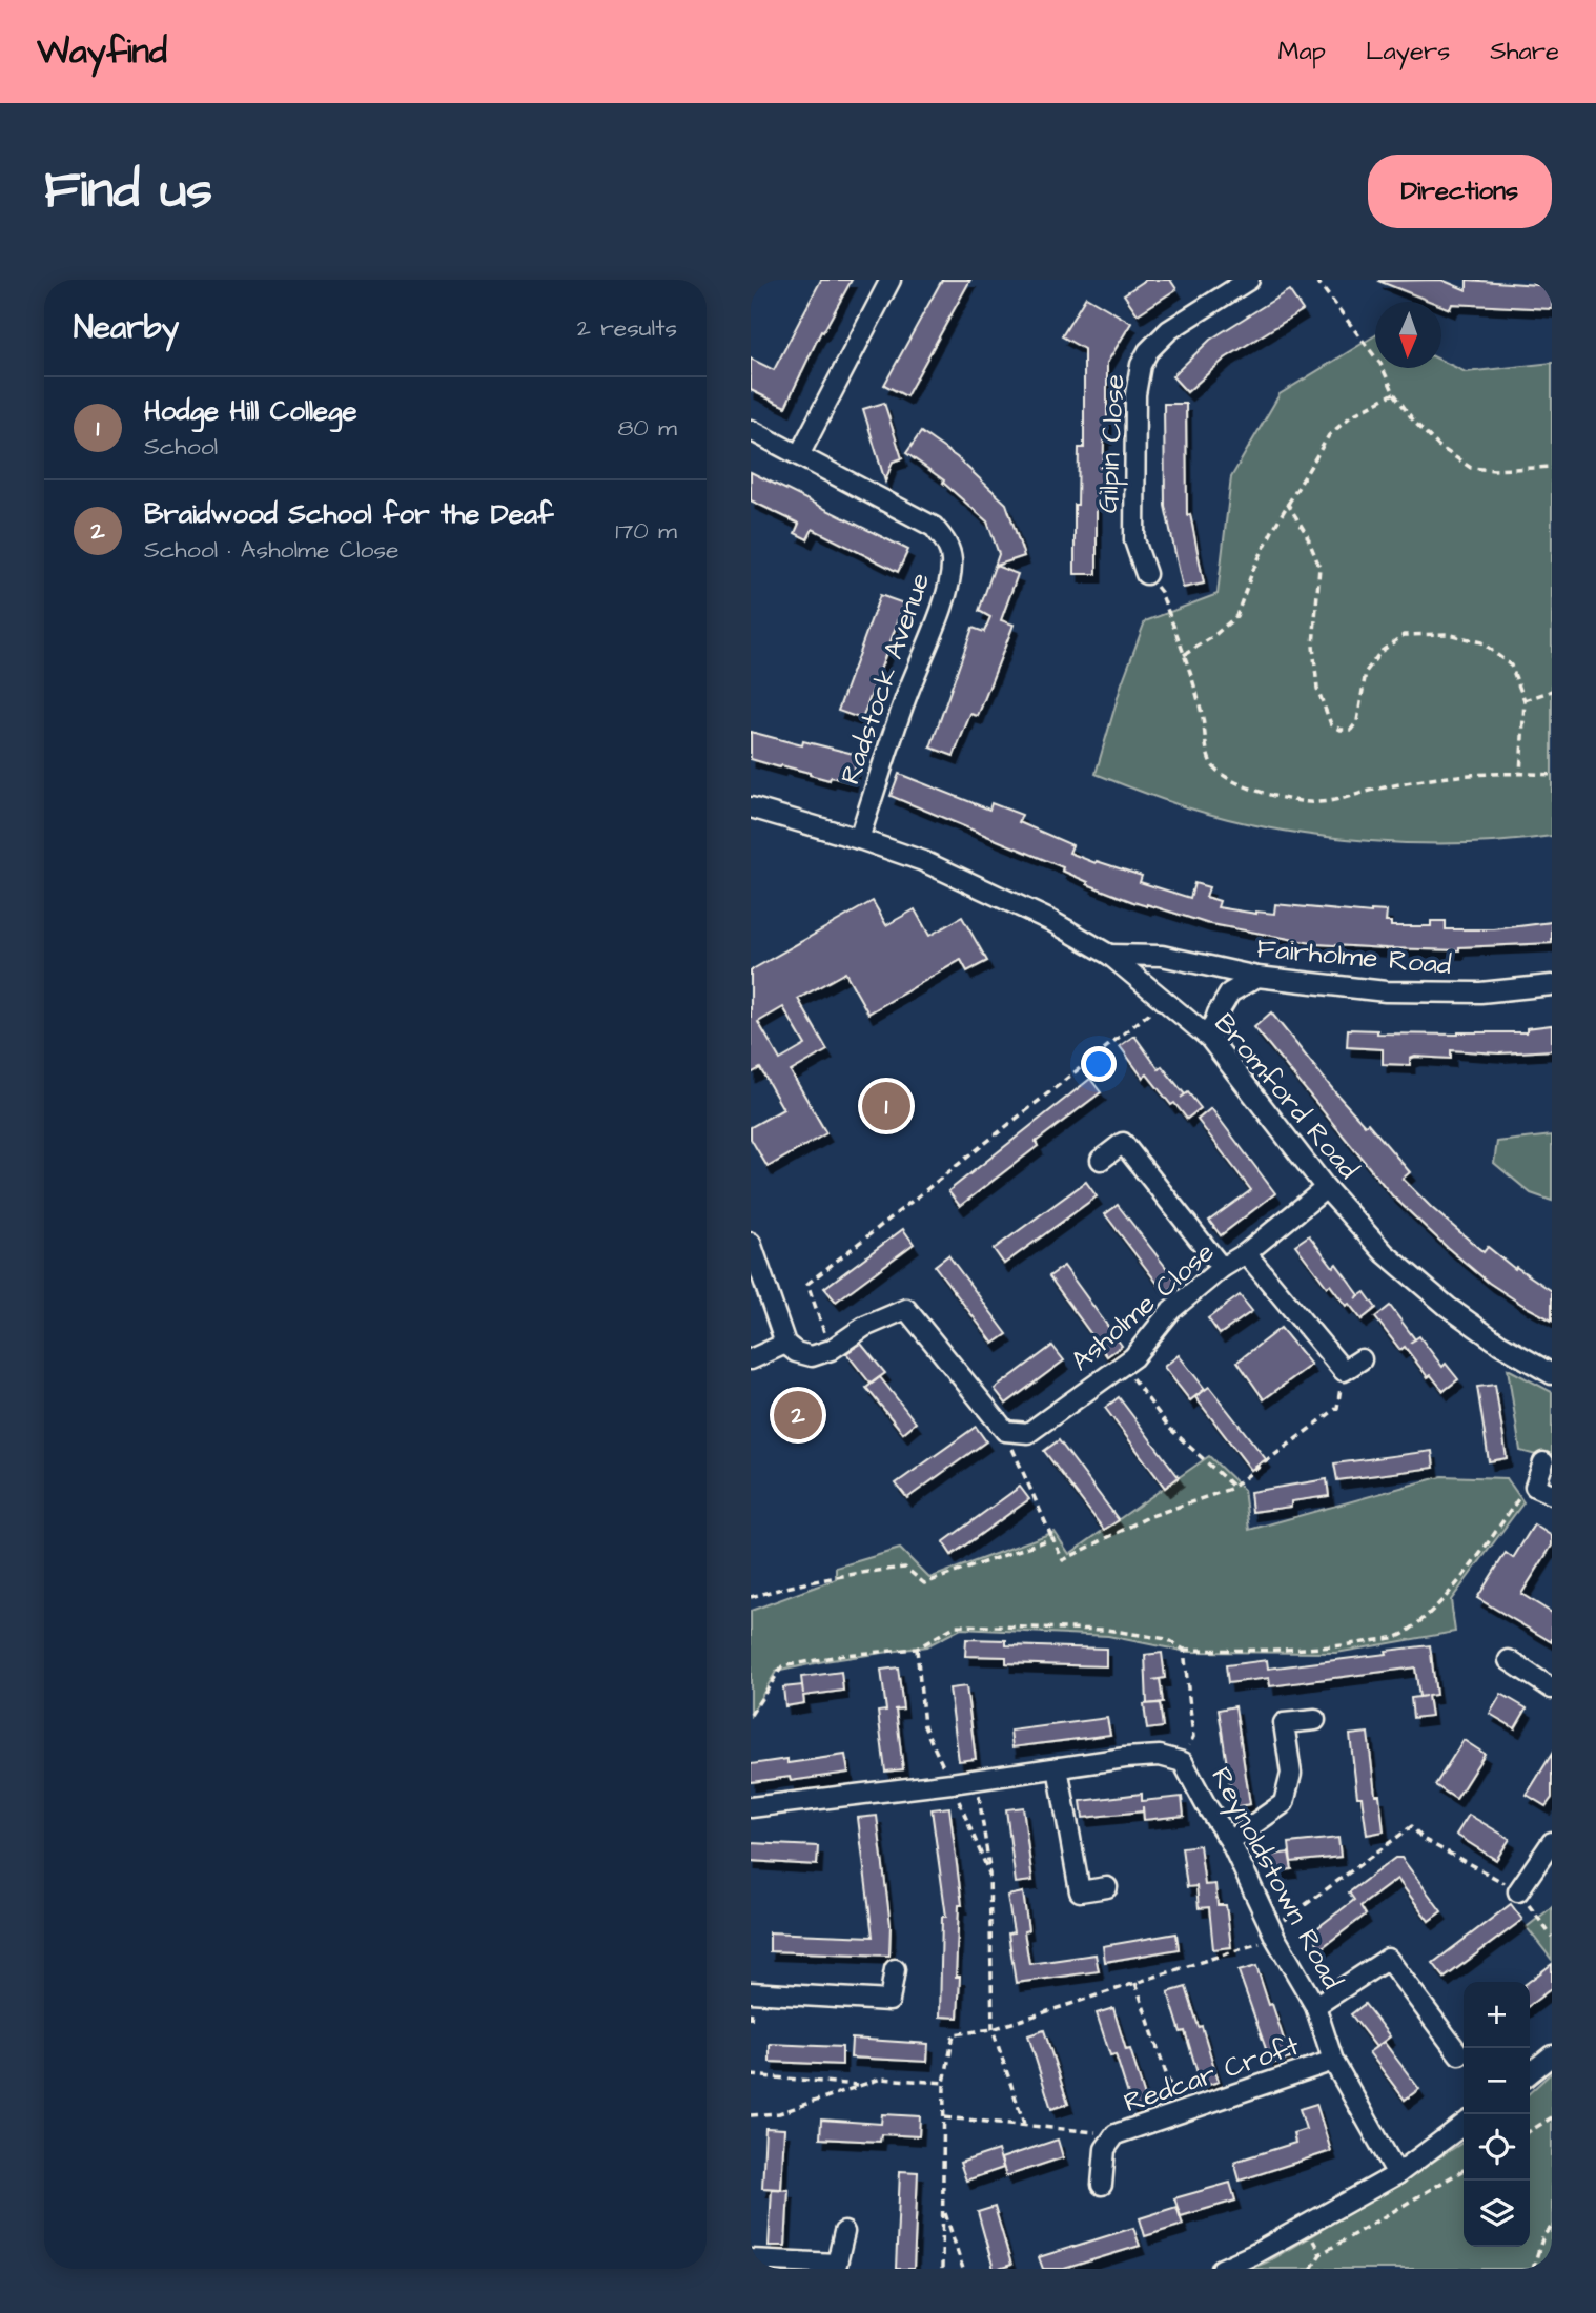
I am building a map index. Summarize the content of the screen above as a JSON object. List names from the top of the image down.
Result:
{
  "streets": {
    "street": [
      "Gilpin Close",
      "Radstock Avenue",
      "Fairholme Road",
      "Bromford Road",
      "Asholme Close",
      "Reynoldstown Road",
      "Redcar Croft"
    ]
  },
  "crossings": [
    ["Radstock Avenue", "Bromford Road"],
    ["Fairholme Road", "Bromford Road"],
    ["Bromford Road", "Asholme Close"],
    ["Reynoldstown Road", "Redcar Croft"]
  ],
  "north": "bottom",
  "page": {
    "header": "Wayfind",
    "nav": ["Map", "Layers", "Share"],
    "buttons": "Directions",
    "title": "Find us",
    "heading": ["Nearby", "2 results"],
    "list": [
      {
        "mark": "1",
        "name": "Hodge Hill College",
        "note": "School",
        "value": "80 m"
      },
      {
        "mark": "2",
        "name": "Braidwood School for the Deaf",
        "note": "School · Asholme Close",
        "value": "170 m"
      }
    ],
    "pins": ["1", "2"],
    "map_buttons": ["+", "−"]
  }
}
